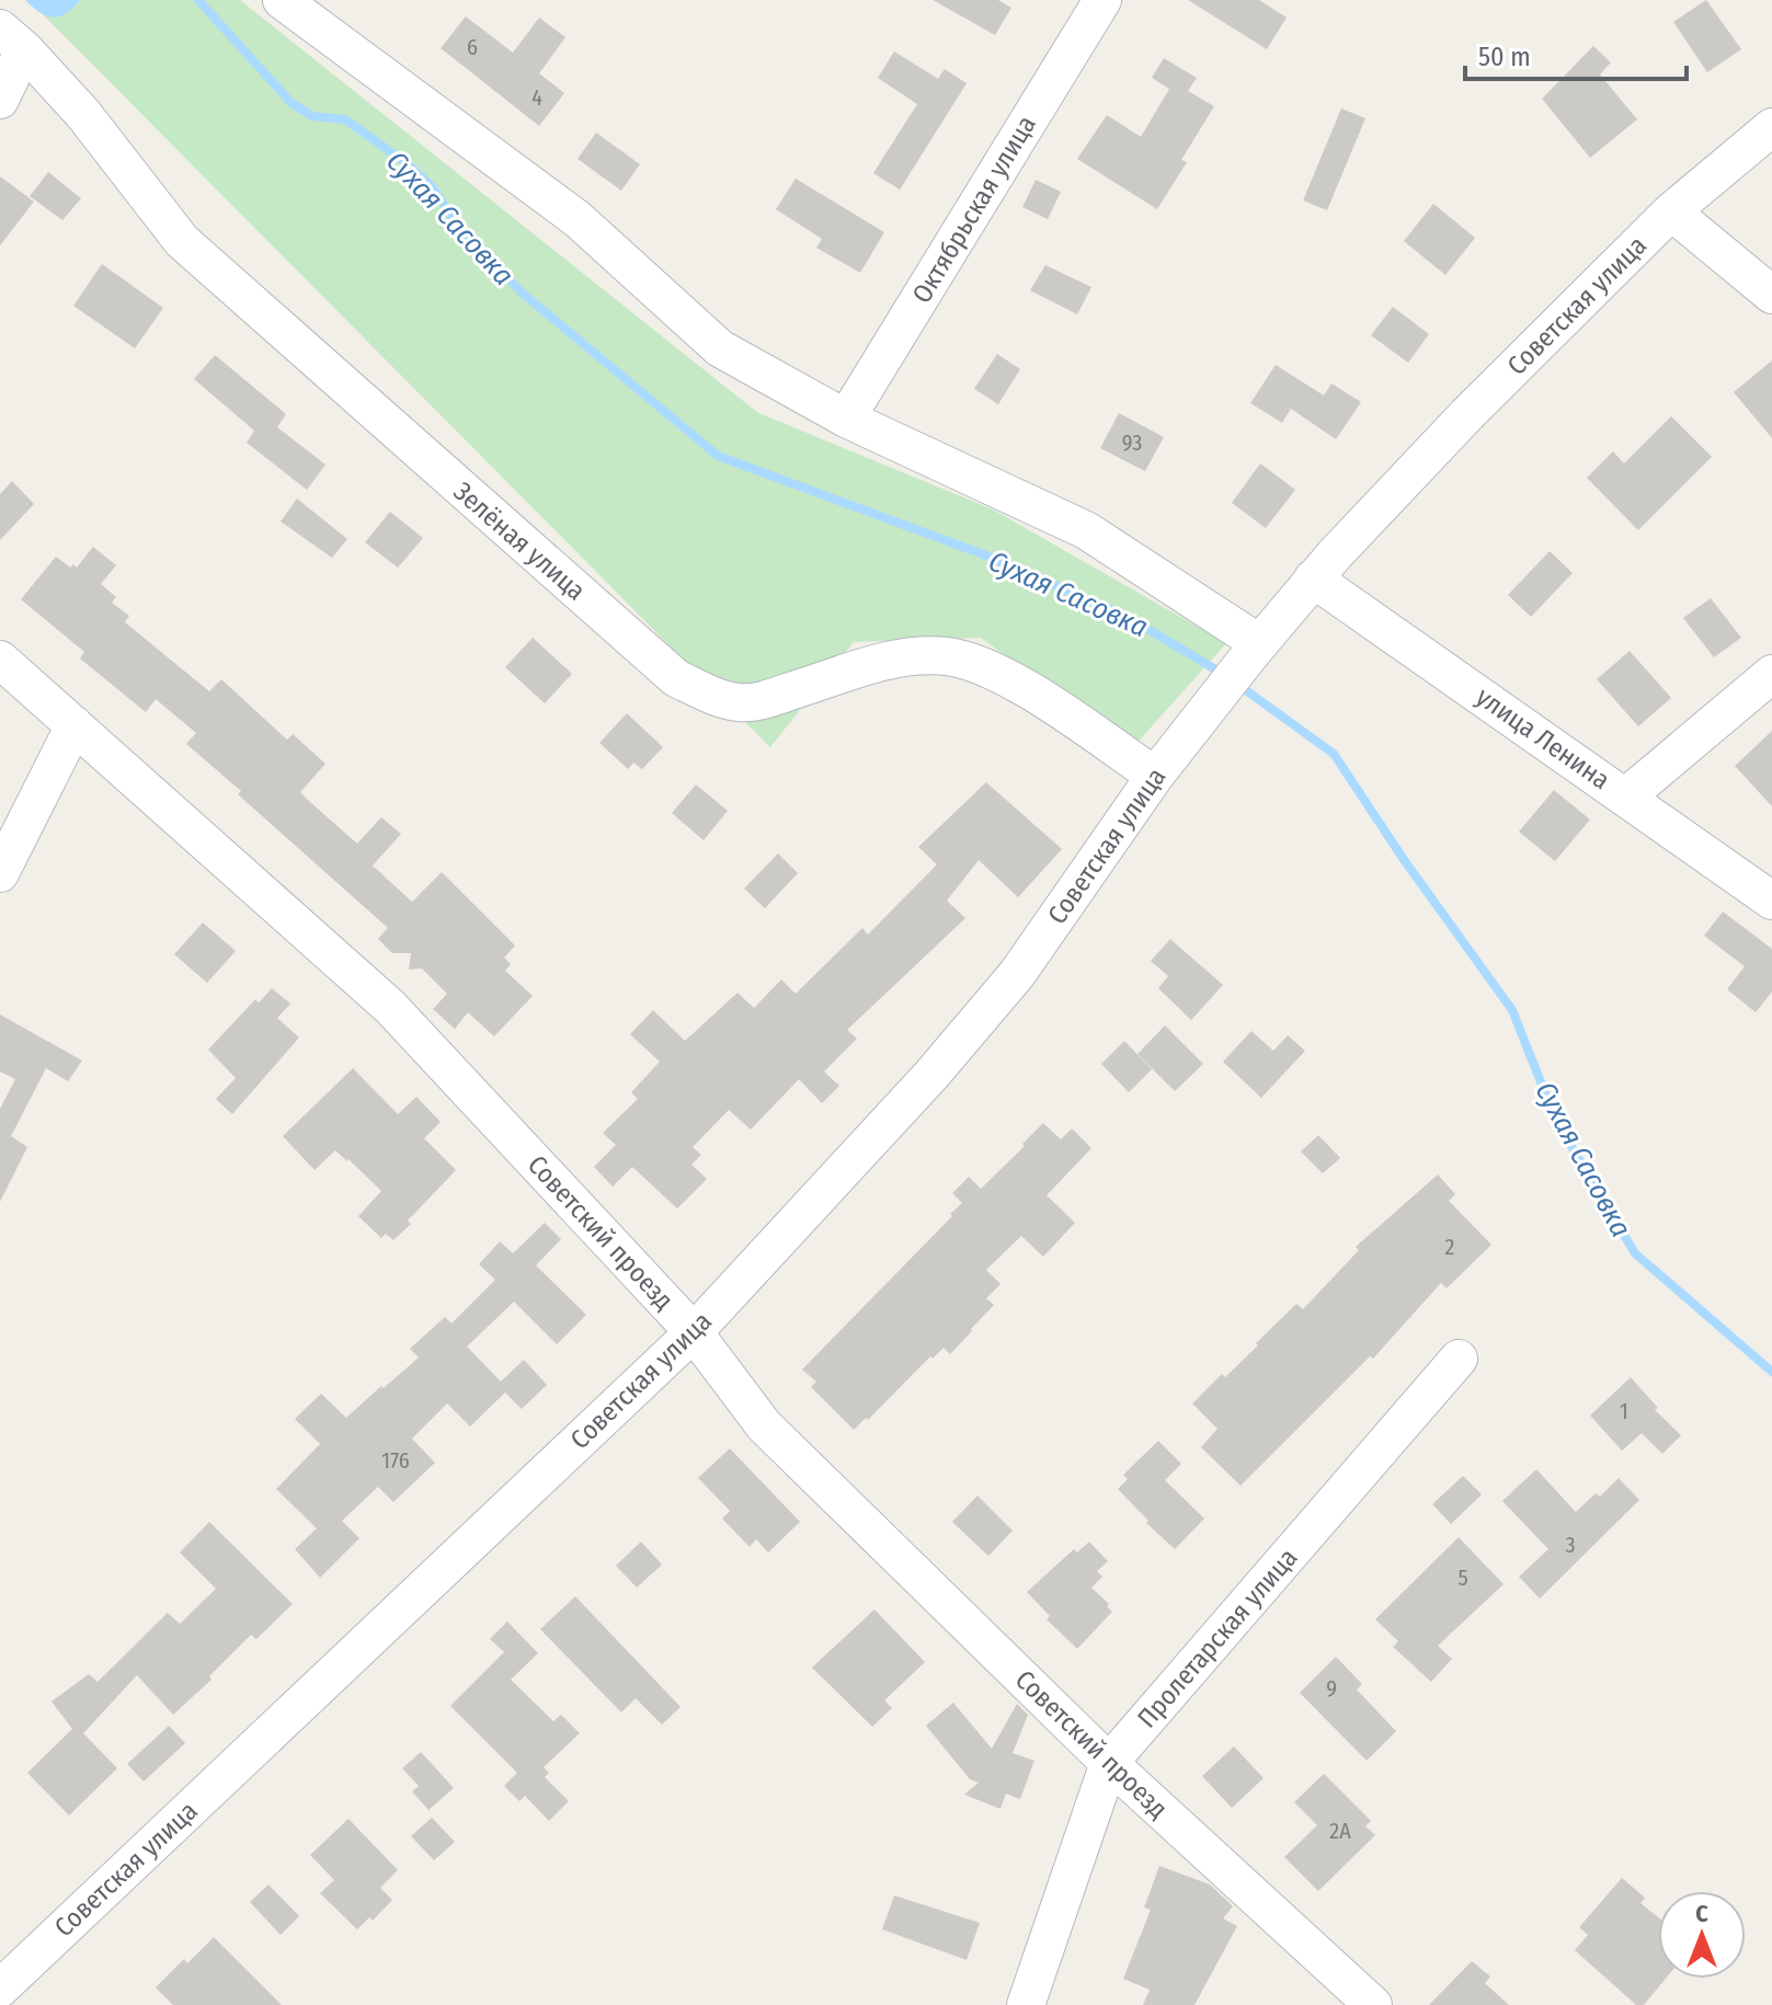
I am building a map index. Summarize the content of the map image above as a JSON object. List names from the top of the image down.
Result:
{
  "streets": {
    "street": [
      "Октябрьская улица",
      "Советская улица",
      "Зелёная улица",
      "улица Ленина",
      "Советский проезд",
      "Пролетарская улица"
    ]
  },
  "crossings": [
    ["Советская улица", "Зелёная улица"],
    ["Советская улица", "улица Ленина"],
    ["Советская улица", "Советский проезд"],
    ["Советский проезд", "Пролетарская улица"]
  ],
  "water": ["Сухая Сасовка"],
  "house_numbers": [
    "6",
    "4",
    "93",
    "2",
    "1",
    "176",
    "3",
    "5",
    "9",
    "2А"
  ],
  "scale_bar": "50 m",
  "north": "top"
}
